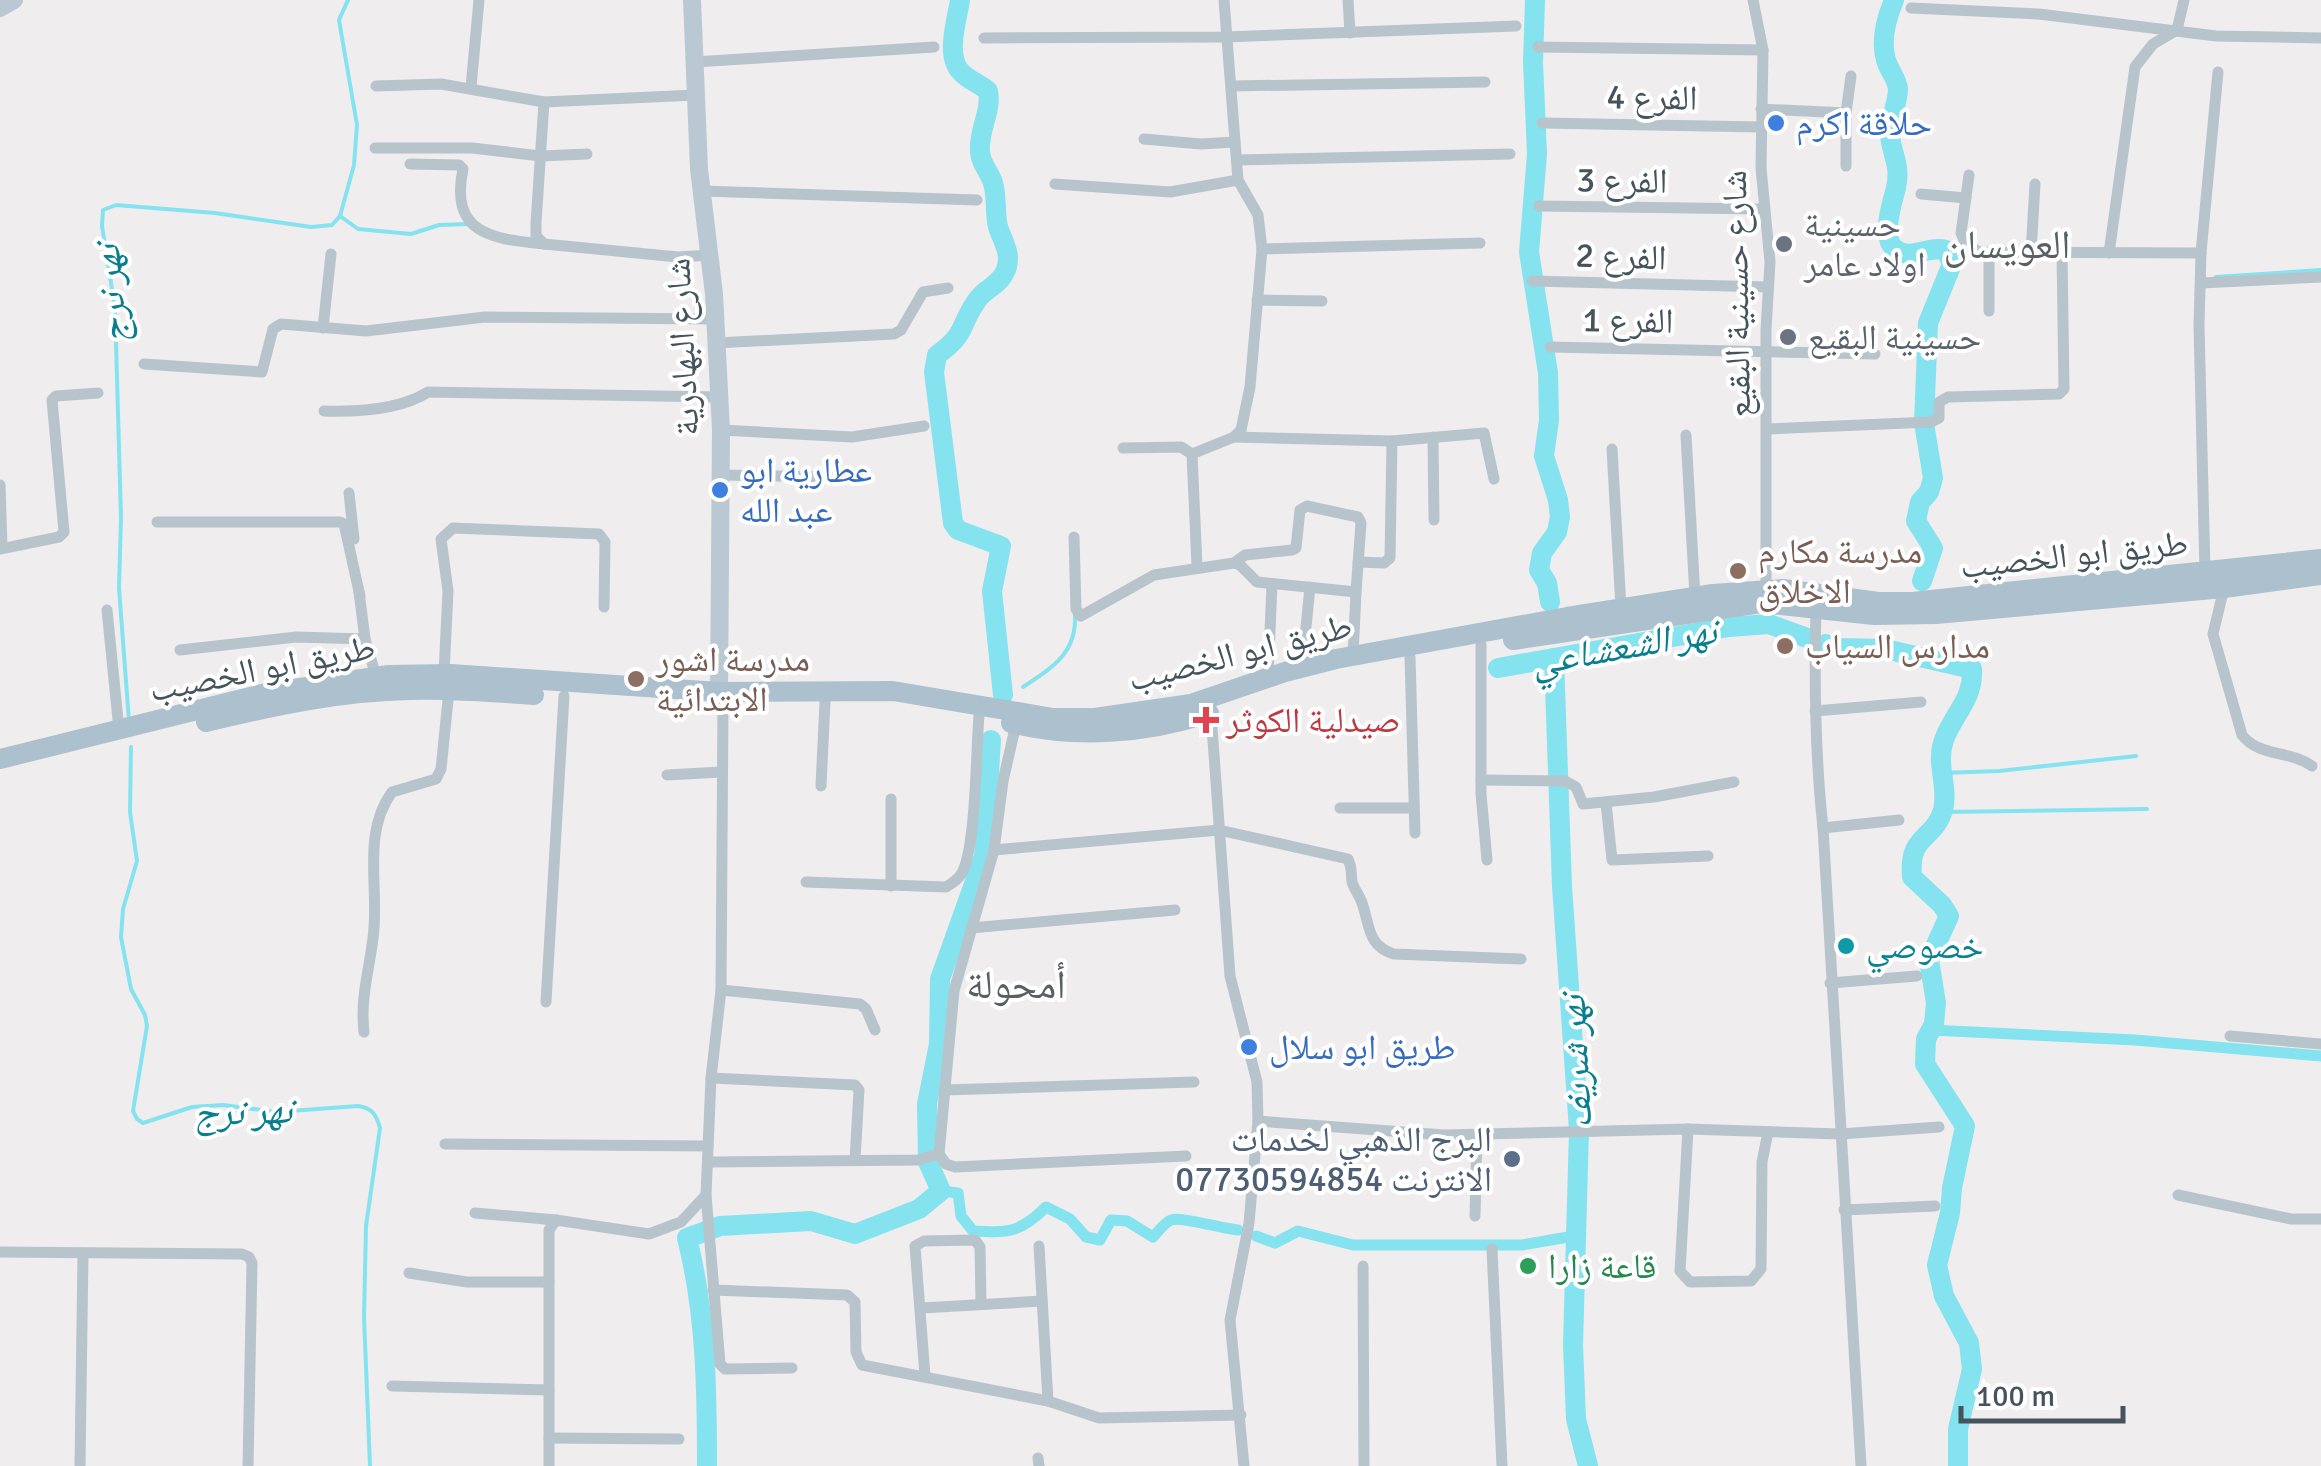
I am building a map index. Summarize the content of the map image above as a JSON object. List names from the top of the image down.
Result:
{
  "streets": {
    "main road": ["شارع البهادرية", "طريق ابو الخصيب"],
    "street": [
      "الفرع 4",
      "الفرع 3",
      "الفرع 2",
      "شارع حسينية البقيع",
      "الفرع 1"
    ]
  },
  "crossings": [
    ["الفرع 4", "شارع حسينية البقيع"],
    ["الفرع 3", "شارع حسينية البقيع"],
    ["الفرع 2", "شارع حسينية البقيع"],
    ["شارع حسينية البقيع", "الفرع 1"],
    ["شارع حسينية البقيع", "طريق ابو الخصيب"],
    ["شارع البهادرية", "طريق ابو الخصيب"]
  ],
  "districts": ["العويسان", "أمحولة"],
  "water": ["نهر نرج", "نهر الشعشاعي", "نهر شريف"],
  "places": {
    "other": [
      "حلاقة اكرم",
      "حسينية اولاد عامر",
      "حسينية البقيع",
      "عطارية ابو عبد الله",
      "مدرسة مكارم الاخلاق",
      "مدارس السياب",
      "مدرسة اشور الابتدائية",
      "خصوصي",
      "طريق ابو سلال",
      "البرج الذهبي لخدمات الانترنت 07730594854",
      "قاعة زارا"
    ],
    "health": ["صيدلية الكوثر"]
  },
  "scale_bar": "100 m"
}
